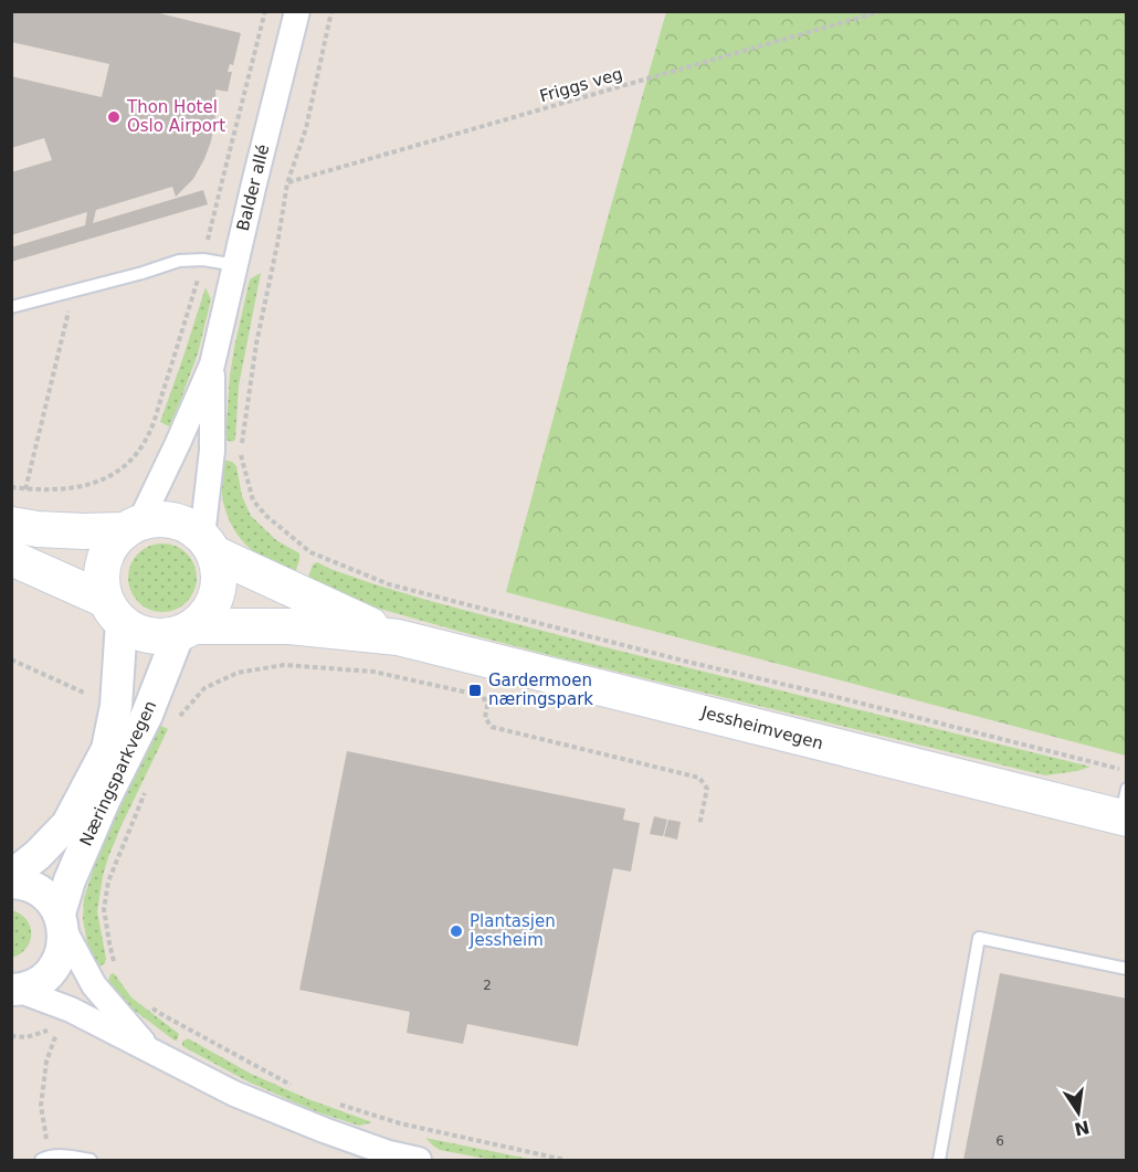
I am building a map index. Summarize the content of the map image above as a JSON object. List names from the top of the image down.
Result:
{
  "streets": {
    "main road": ["Jessheimvegen"],
    "street": ["Balder allé", "Næringsparkvegen"],
    "path": ["Friggs veg"]
  },
  "crossings": [
    ["Balder allé", "Jessheimvegen"],
    ["Balder allé", "Næringsparkvegen"],
    ["Jessheimvegen", "Næringsparkvegen"]
  ],
  "places": {
    "other": ["Thon Hotel Oslo Airport", "Plantasjen Jessheim"],
    "transit": ["Gardermoen næringspark"]
  },
  "house_numbers": ["2", "6"],
  "north": "bottom"
}
